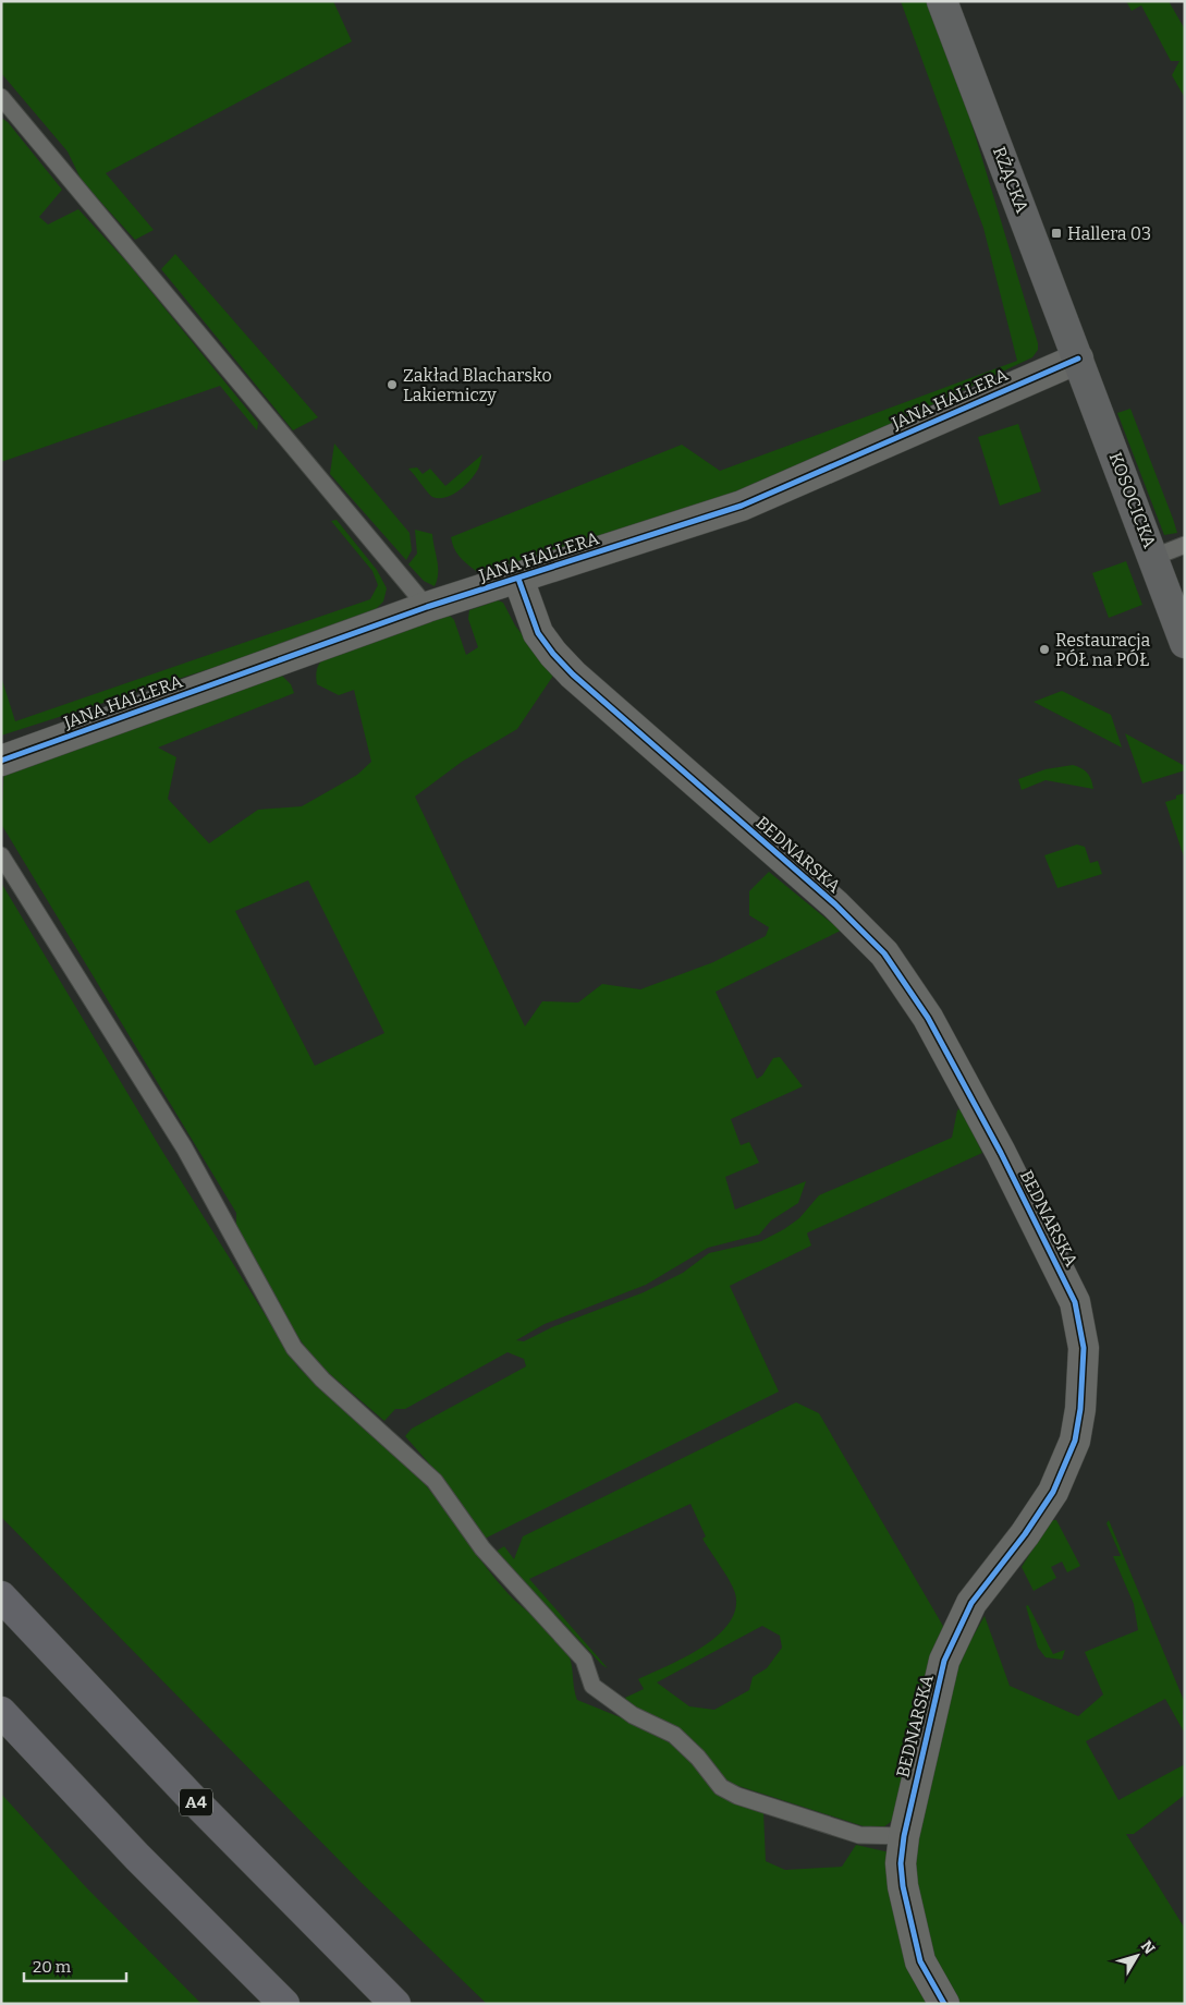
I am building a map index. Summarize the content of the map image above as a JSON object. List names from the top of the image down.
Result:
{
  "streets": {
    "highway": ["A4"],
    "street": [
      "RŻĄCKA",
      "JANA HALLERA",
      "KOSOCICKA",
      "BEDNARSKA"
    ]
  },
  "crossings": [
    ["RŻĄCKA", "JANA HALLERA"],
    ["RŻĄCKA", "KOSOCICKA"],
    ["JANA HALLERA", "KOSOCICKA"],
    ["JANA HALLERA", "BEDNARSKA"]
  ],
  "places": {
    "transit": ["Hallera 03"],
    "other": ["Zakład Blacharsko Lakierniczy", "Restauracja PÓŁ na PÓŁ"]
  },
  "scale_bar": "20 m",
  "north": "top right"
}
